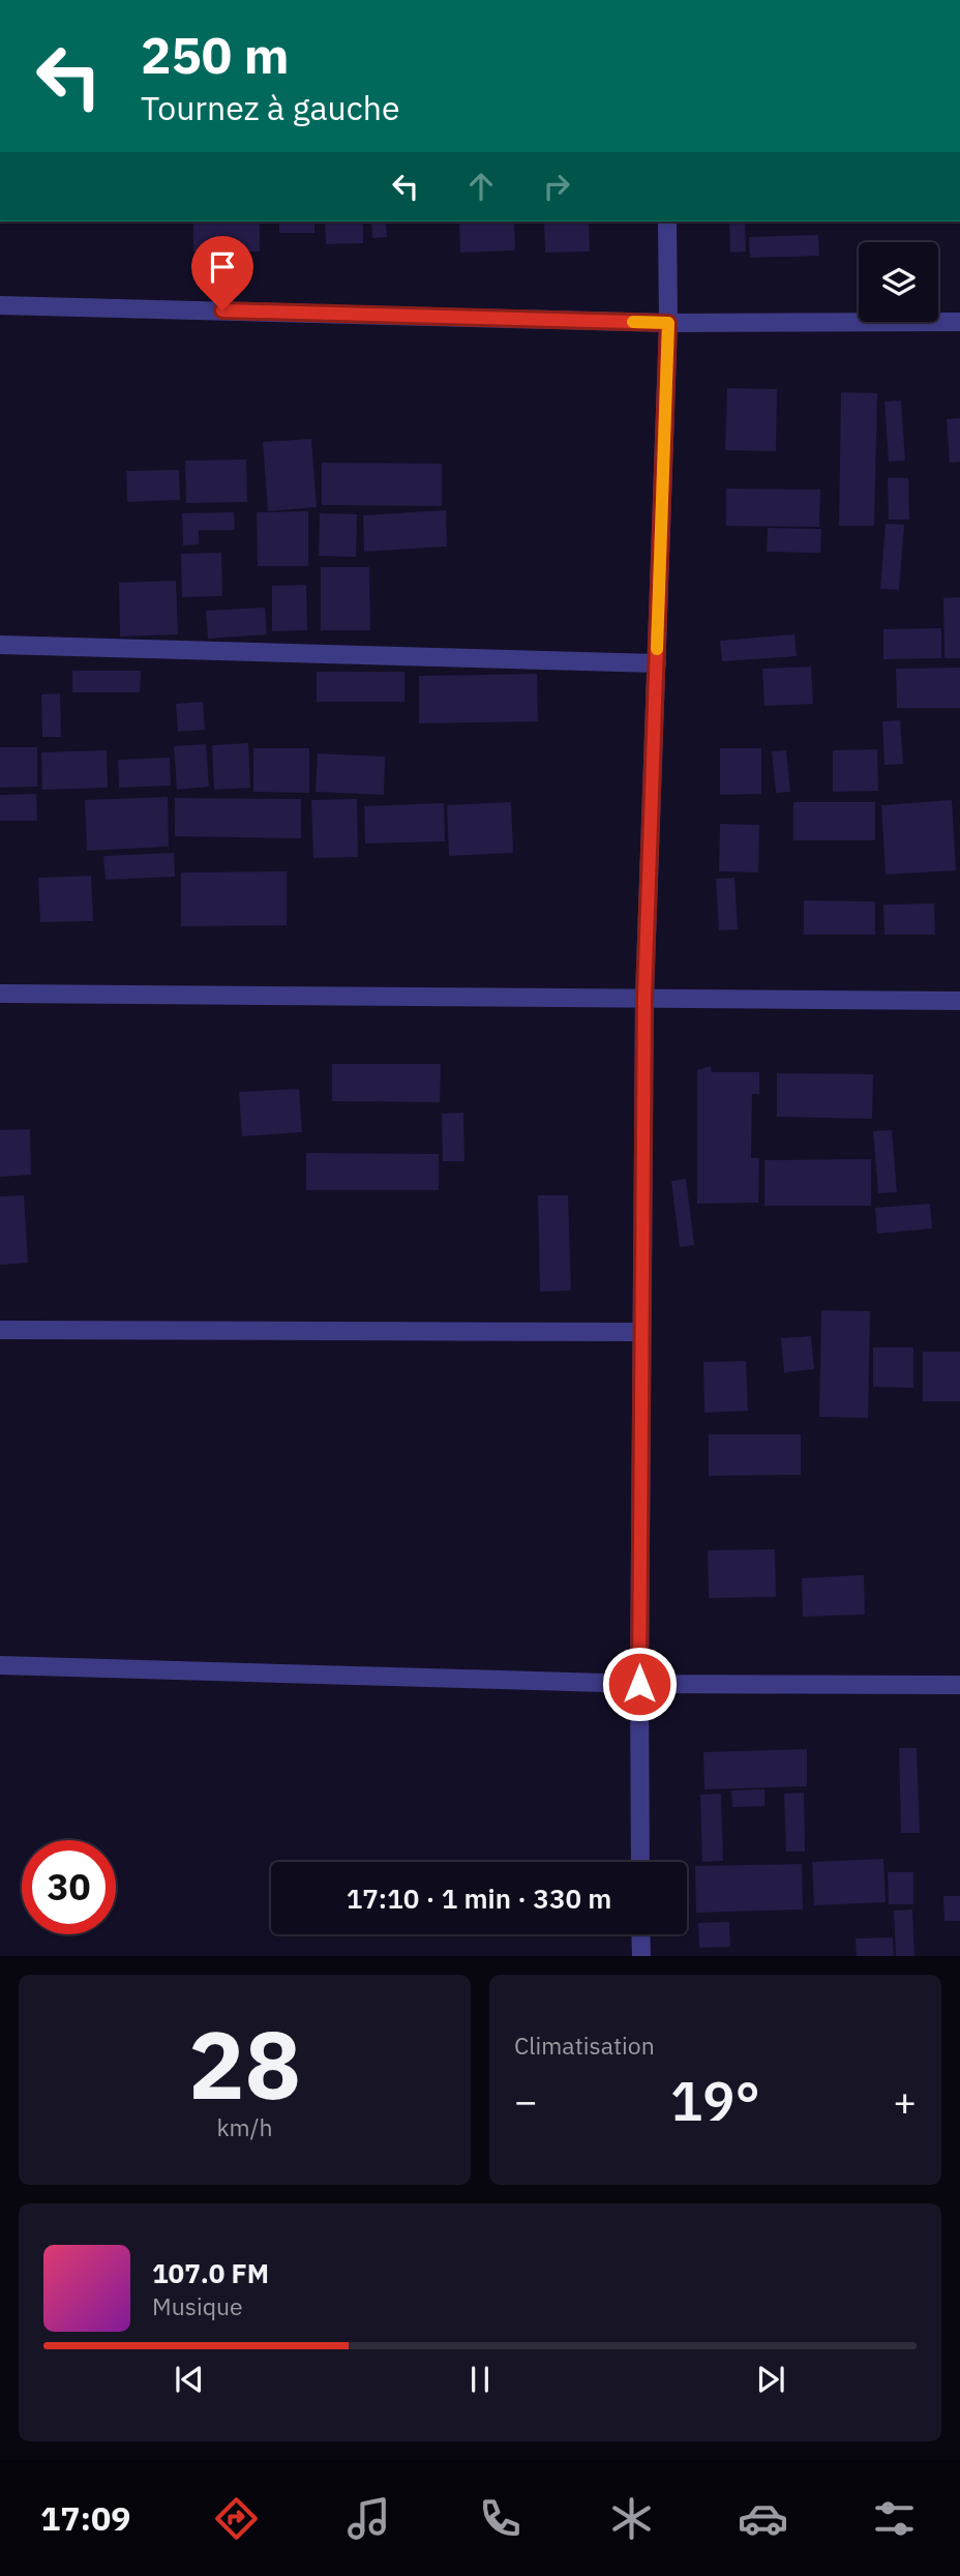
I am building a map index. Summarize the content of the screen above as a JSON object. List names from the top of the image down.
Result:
{
  "page": {
    "turn": ["250 m", "Tournez à gauche"],
    "limit": "30",
    "trip": "17:10 · 1 min · 330 m",
    "tile": [
      ["28", "km/h"],
      "Climatisation"
    ],
    "heat": ["−", "19°", "+"],
    "song": ["107.0 FM", "Musique"],
    "tabs": "17:09"
  }
}
